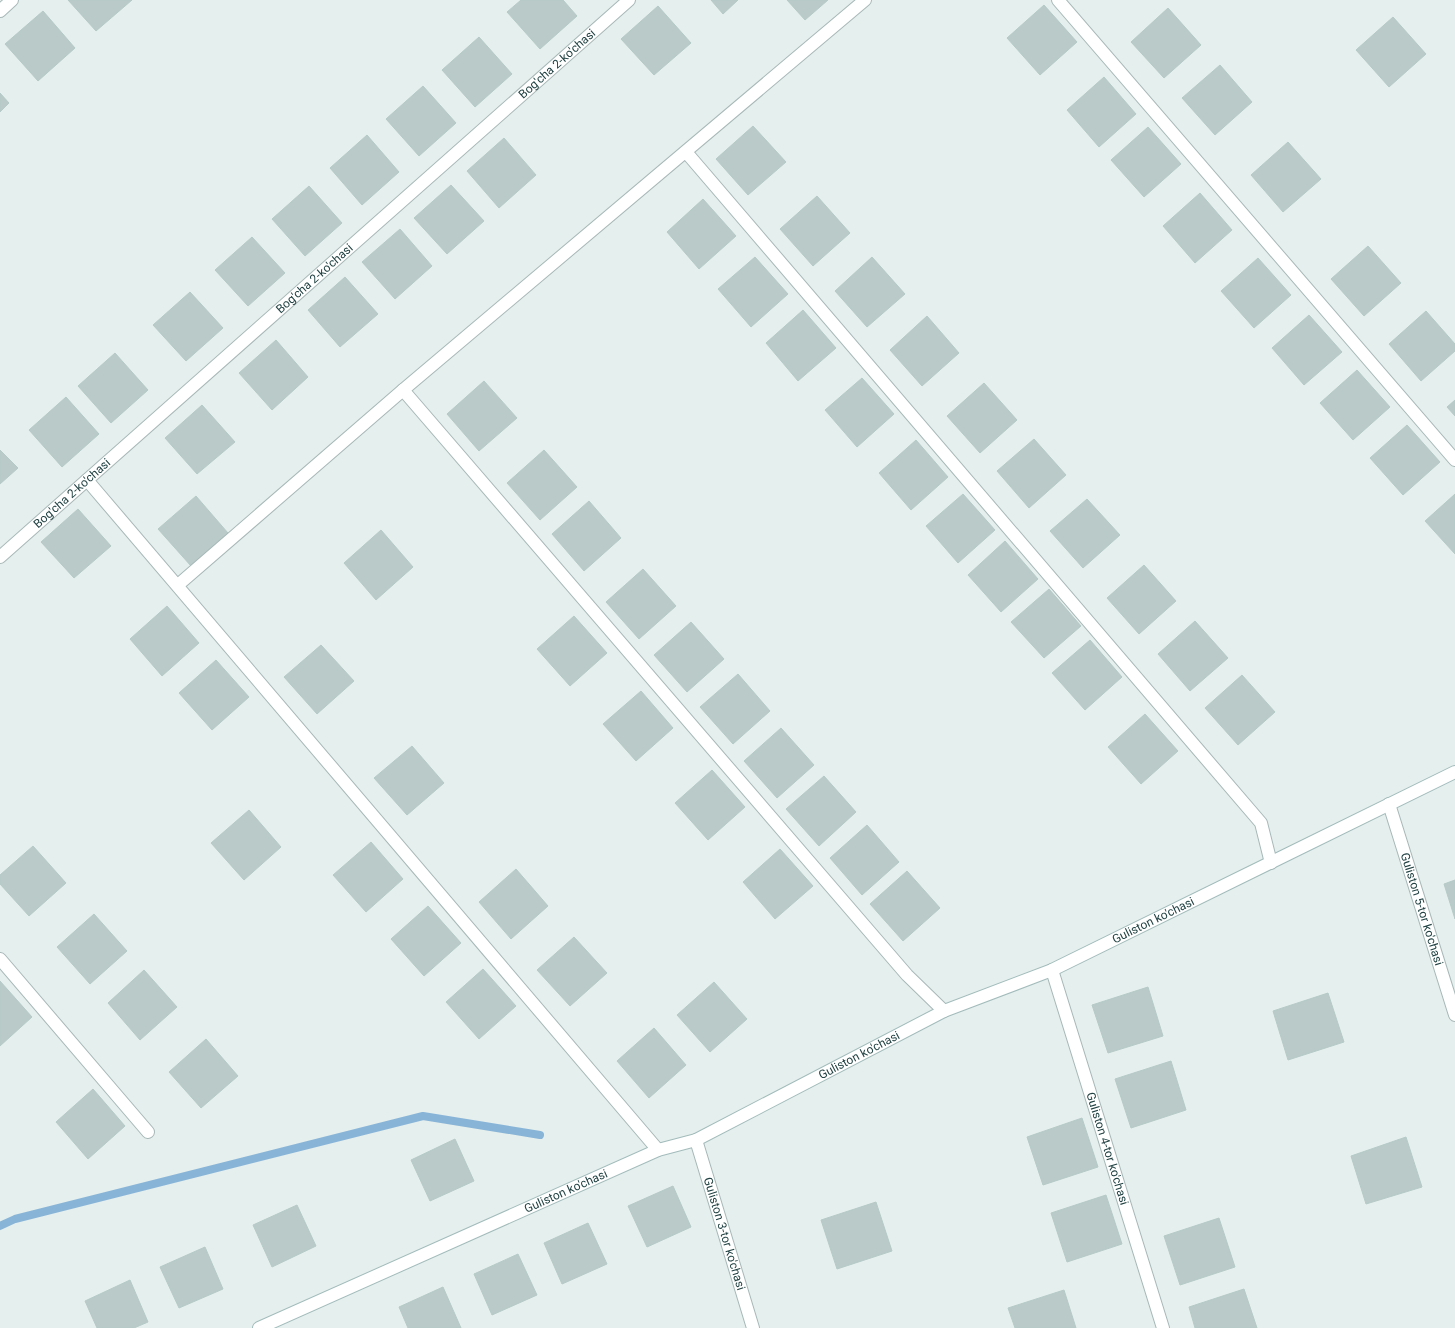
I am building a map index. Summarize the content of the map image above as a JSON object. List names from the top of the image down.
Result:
{
  "streets": {
    "street": [
      "Bog'cha 2-ko'chasi",
      "Guliston 5-tor ko'chasi",
      "Guliston ko'chasi",
      "Guliston 4-tor ko'chasi",
      "Guliston 3-tor ko'chasi"
    ]
  },
  "crossings": [
    ["Guliston 5-tor ko'chasi", "Guliston ko'chasi"],
    ["Guliston ko'chasi", "Guliston 4-tor ko'chasi"],
    ["Guliston ko'chasi", "Guliston 3-tor ko'chasi"]
  ]
}
